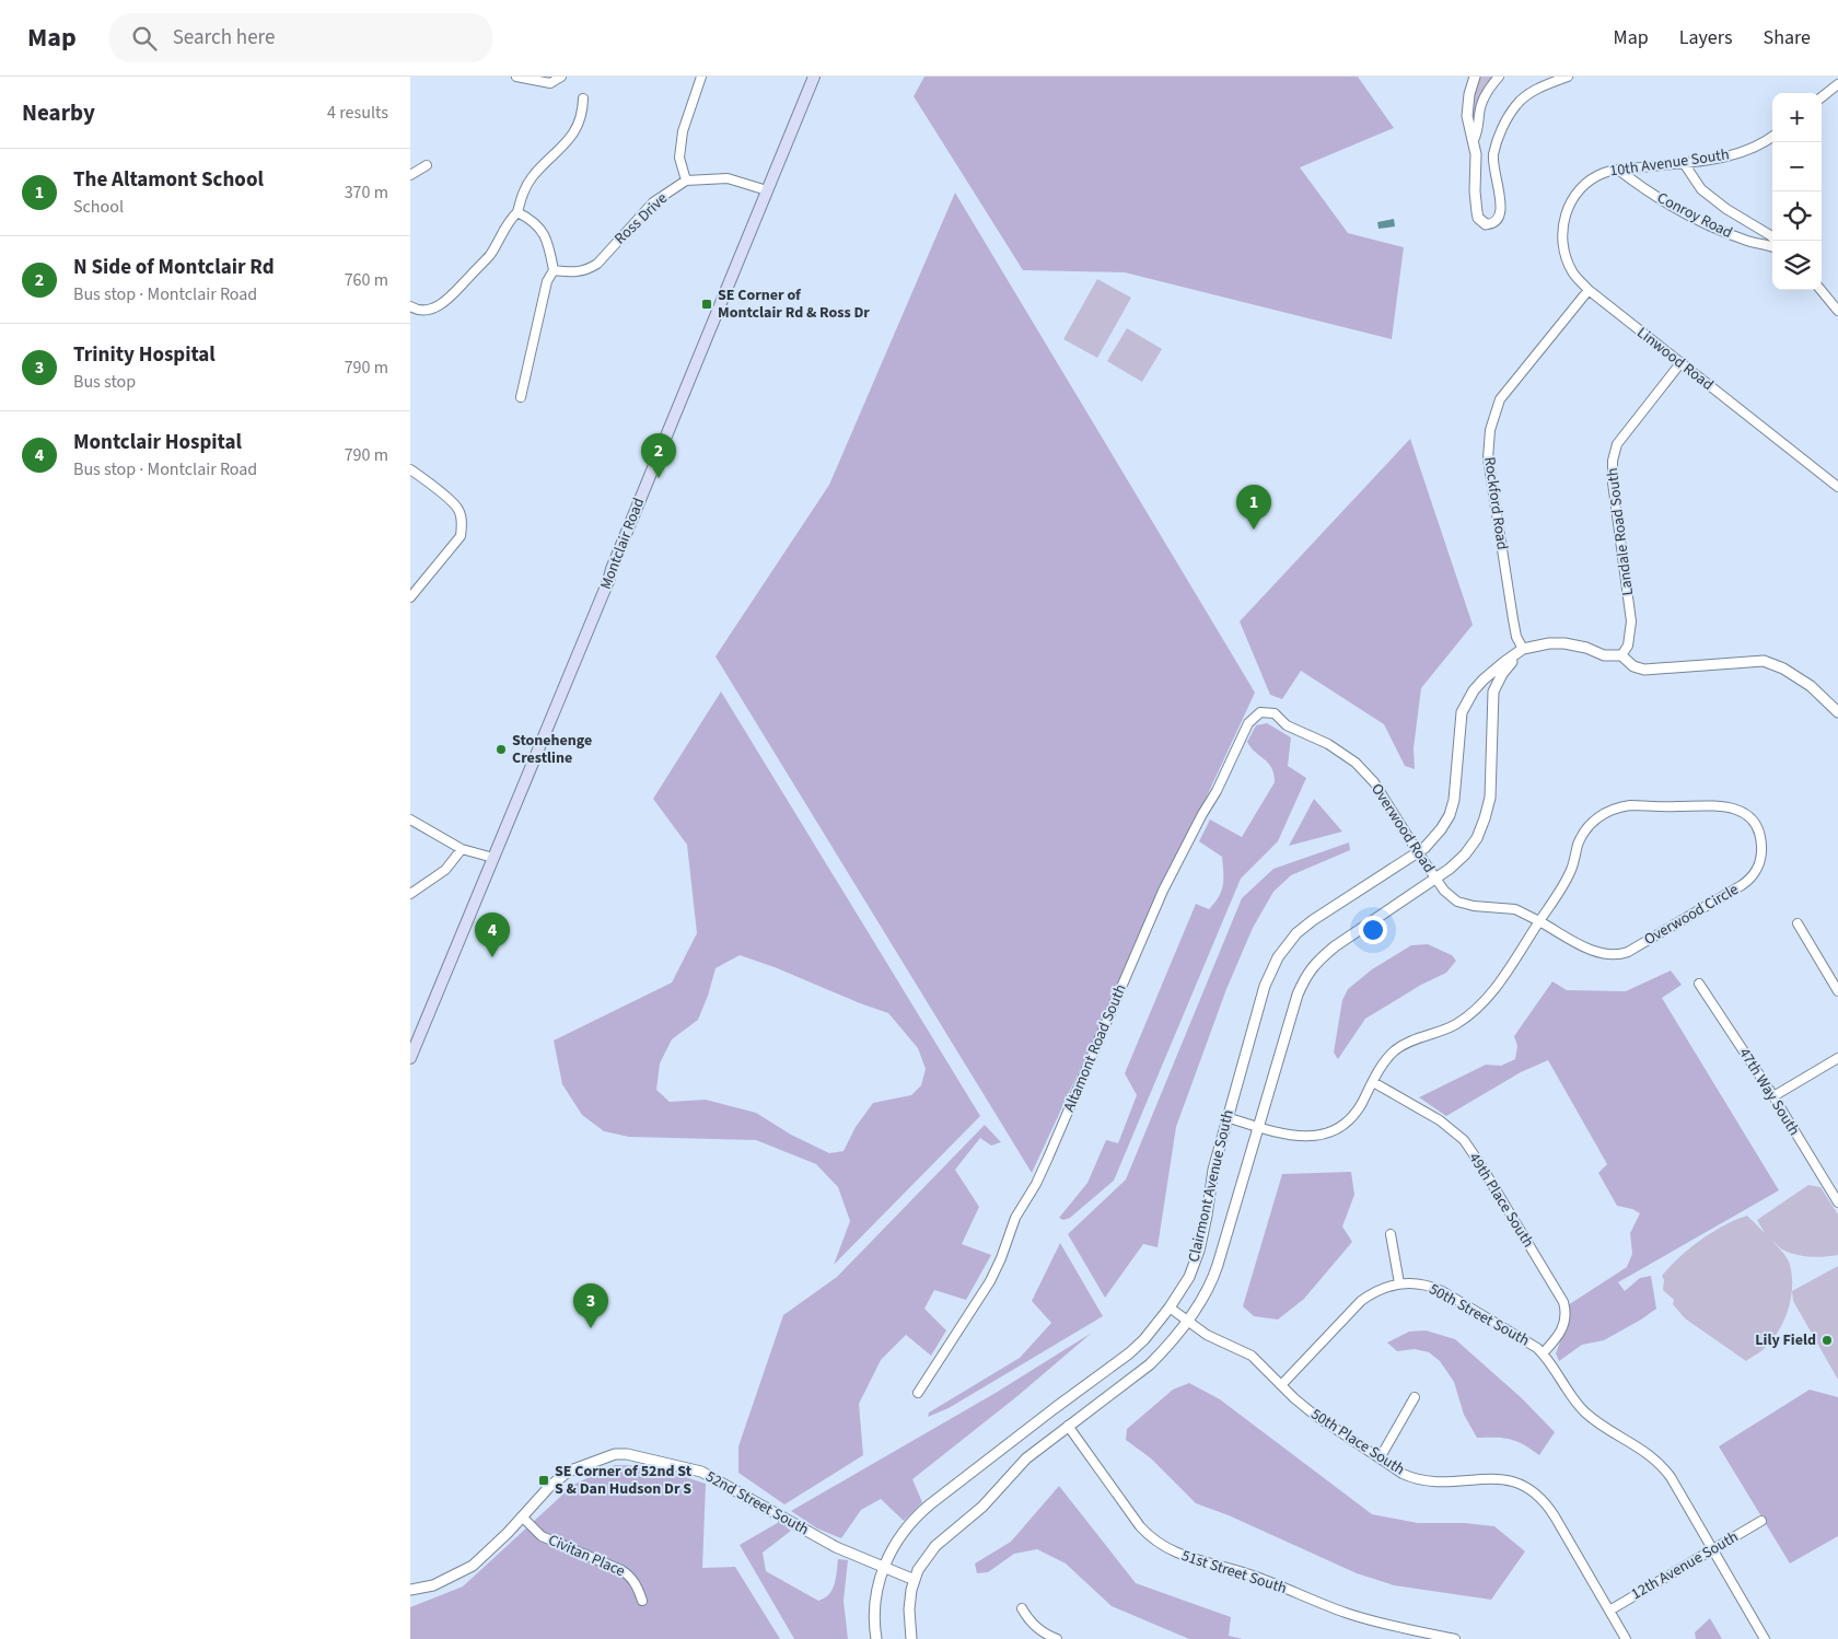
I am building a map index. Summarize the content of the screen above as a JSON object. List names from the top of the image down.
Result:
{
  "streets": {
    "main road": ["Montclair Road"],
    "street": [
      "10th Avenue South",
      "Conroy Road",
      "Ross Drive",
      "Linwood Road",
      "Rockford Road",
      "Landale Road South",
      "Overwood Road",
      "Overwood Circle",
      "Altamont Road South",
      "47th Way South",
      "Clairmont Avenue South",
      "49th Place South",
      "50th Street South",
      "50th Place South",
      "52nd Street South",
      "Civitan Place",
      "12th Avenue South",
      "51st Street South"
    ]
  },
  "crossings": [
    ["10th Avenue South", "Conroy Road"],
    ["10th Avenue South", "Linwood Road"],
    ["Linwood Road", "Rockford Road"],
    ["Linwood Road", "Landale Road South"],
    ["Rockford Road", "Clairmont Avenue South"],
    ["Landale Road South", "Clairmont Avenue South"],
    ["Overwood Road", "Overwood Circle"],
    ["Overwood Road", "Altamont Road South"],
    ["Overwood Road", "Clairmont Avenue South"],
    ["Clairmont Avenue South", "50th Place South"],
    ["Clairmont Avenue South", "52nd Street South"],
    ["Clairmont Avenue South", "51st Street South"],
    ["49th Place South", "50th Street South"],
    ["50th Street South", "50th Place South"],
    ["50th Street South", "12th Avenue South"],
    ["50th Place South", "12th Avenue South"],
    ["52nd Street South", "Civitan Place"]
  ],
  "places": {
    "transit": ["SE Corner of Montclair Rd & Ross Dr", "SE Corner of 52nd St S & Dan Hudson Dr S"],
    "other": ["Stonehenge Crestline", "Lily Field"]
  },
  "page": {
    "header": "Map",
    "search": "Search here",
    "nav": ["Map", "Layers", "Share"],
    "heading": ["Nearby", "4 results"],
    "map_buttons": ["+", "−"],
    "list": [
      {
        "mark": "1",
        "name": "The Altamont School",
        "note": "School",
        "value": "370 m"
      },
      {
        "mark": "2",
        "name": "N Side of Montclair Rd",
        "note": "Bus stop · Montclair Road",
        "value": "760 m"
      },
      {
        "mark": "3",
        "name": "Trinity Hospital",
        "note": "Bus stop",
        "value": "790 m"
      },
      {
        "mark": "4",
        "name": "Montclair Hospital",
        "note": "Bus stop · Montclair Road",
        "value": "790 m"
      }
    ],
    "pins": [
      "2",
      "1",
      "4",
      "3"
    ]
  }
}
